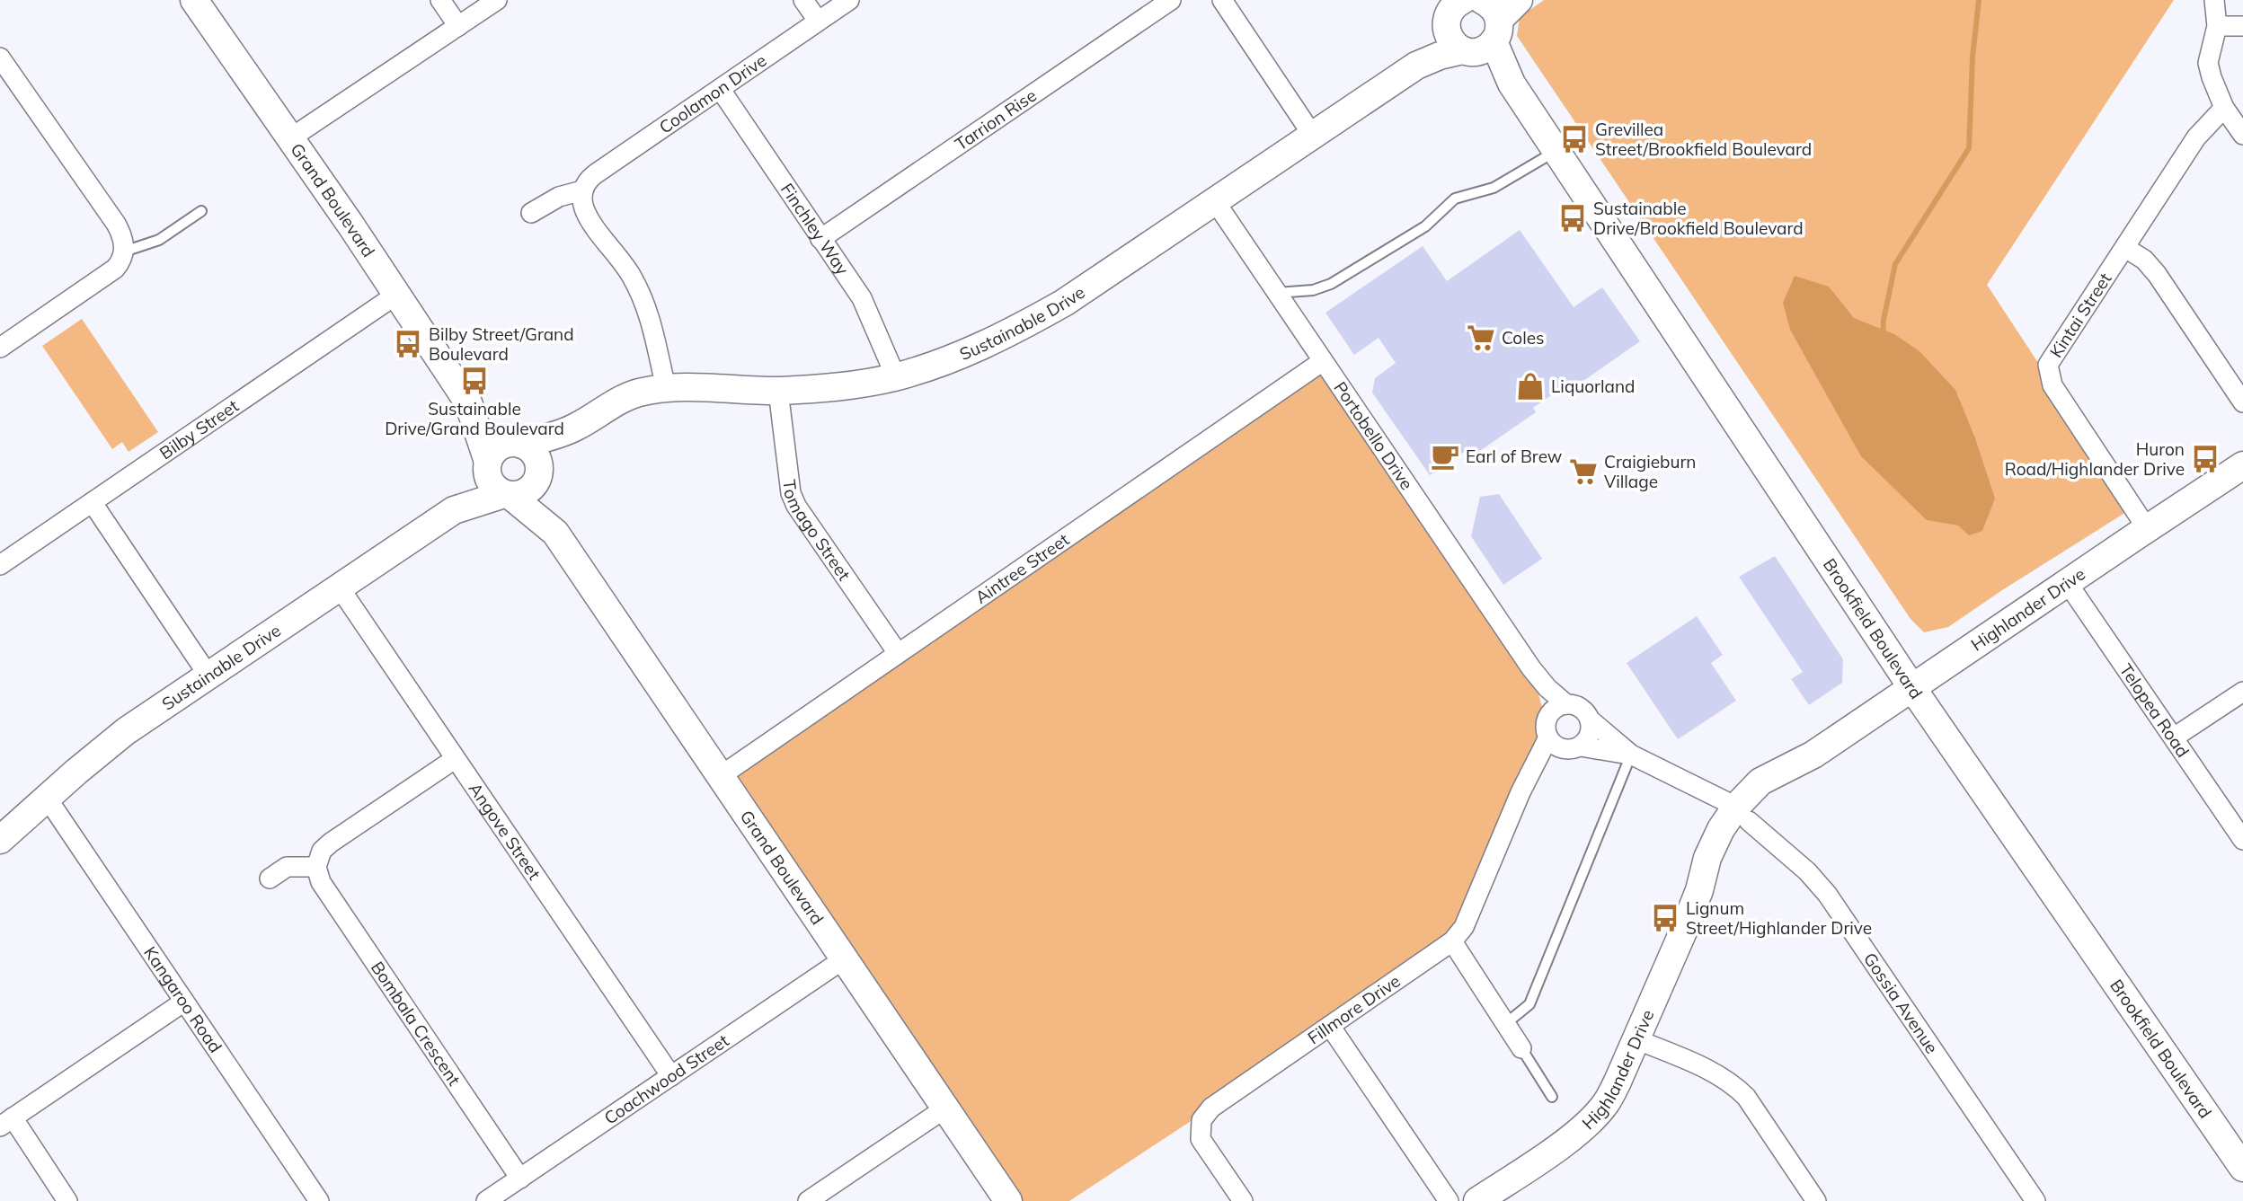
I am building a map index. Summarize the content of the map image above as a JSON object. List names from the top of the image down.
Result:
{
  "streets": {
    "street": [
      "Coolamon Drive",
      "Tarrion Rise",
      "Grand Boulevard",
      "Finchley Way",
      "Kintai Street",
      "Sustainable Drive",
      "Bilby Street",
      "Portobello Drive",
      "Tomago Street",
      "Aintree Street",
      "Highlander Drive",
      "Brookfield Boulevard",
      "Telopea Road",
      "Angove Street",
      "Kangaroo Road",
      "Gossia Avenue",
      "Fillmore Drive",
      "Bombala Crescent",
      "Coachwood Street"
    ]
  },
  "crossings": [
    ["Coolamon Drive", "Finchley Way"],
    ["Tarrion Rise", "Finchley Way"],
    ["Grand Boulevard", "Sustainable Drive"],
    ["Grand Boulevard", "Bilby Street"],
    ["Grand Boulevard", "Aintree Street"],
    ["Grand Boulevard", "Coachwood Street"],
    ["Finchley Way", "Sustainable Drive"],
    ["Kintai Street", "Highlander Drive"],
    ["Sustainable Drive", "Portobello Drive"],
    ["Sustainable Drive", "Tomago Street"],
    ["Sustainable Drive", "Brookfield Boulevard"],
    ["Sustainable Drive", "Angove Street"],
    ["Sustainable Drive", "Kangaroo Road"],
    ["Portobello Drive", "Aintree Street"],
    ["Portobello Drive", "Fillmore Drive"],
    ["Tomago Street", "Aintree Street"],
    ["Highlander Drive", "Brookfield Boulevard"],
    ["Highlander Drive", "Telopea Road"],
    ["Highlander Drive", "Gossia Avenue"],
    ["Angove Street", "Coachwood Street"],
    ["Bombala Crescent", "Coachwood Street"]
  ],
  "places": {
    "bus stop": [
      "Grevillea Street/Brookfield Boulevard",
      "Sustainable Drive/Brookfield Boulevard",
      "Bilby Street/Grand Boulevard",
      "Sustainable Drive/Grand Boulevard",
      "Huron Road/Highlander Drive",
      "Lignum Street/Highlander Drive"
    ],
    "supermarket": ["Coles", "Craigieburn Village"],
    "shop": ["Liquorland"],
    "cafe": ["Earl of Brew"]
  }
}
